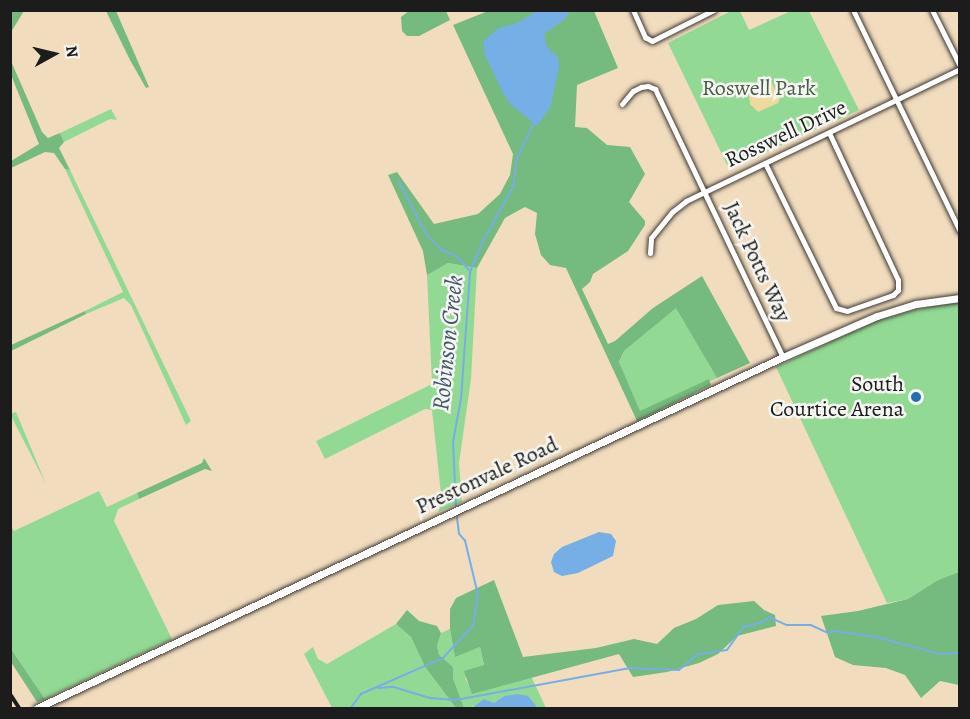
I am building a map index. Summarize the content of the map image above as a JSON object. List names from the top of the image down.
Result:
{
  "streets": {
    "street": ["Rosswell Drive", "Jack Potts Way", "Prestonvale Road"]
  },
  "crossings": [
    ["Rosswell Drive", "Jack Potts Way"],
    ["Jack Potts Way", "Prestonvale Road"]
  ],
  "water": ["Robinson Creek"],
  "parks": ["Roswell Park"],
  "places": ["South Courtice Arena"],
  "north": "right"
}
